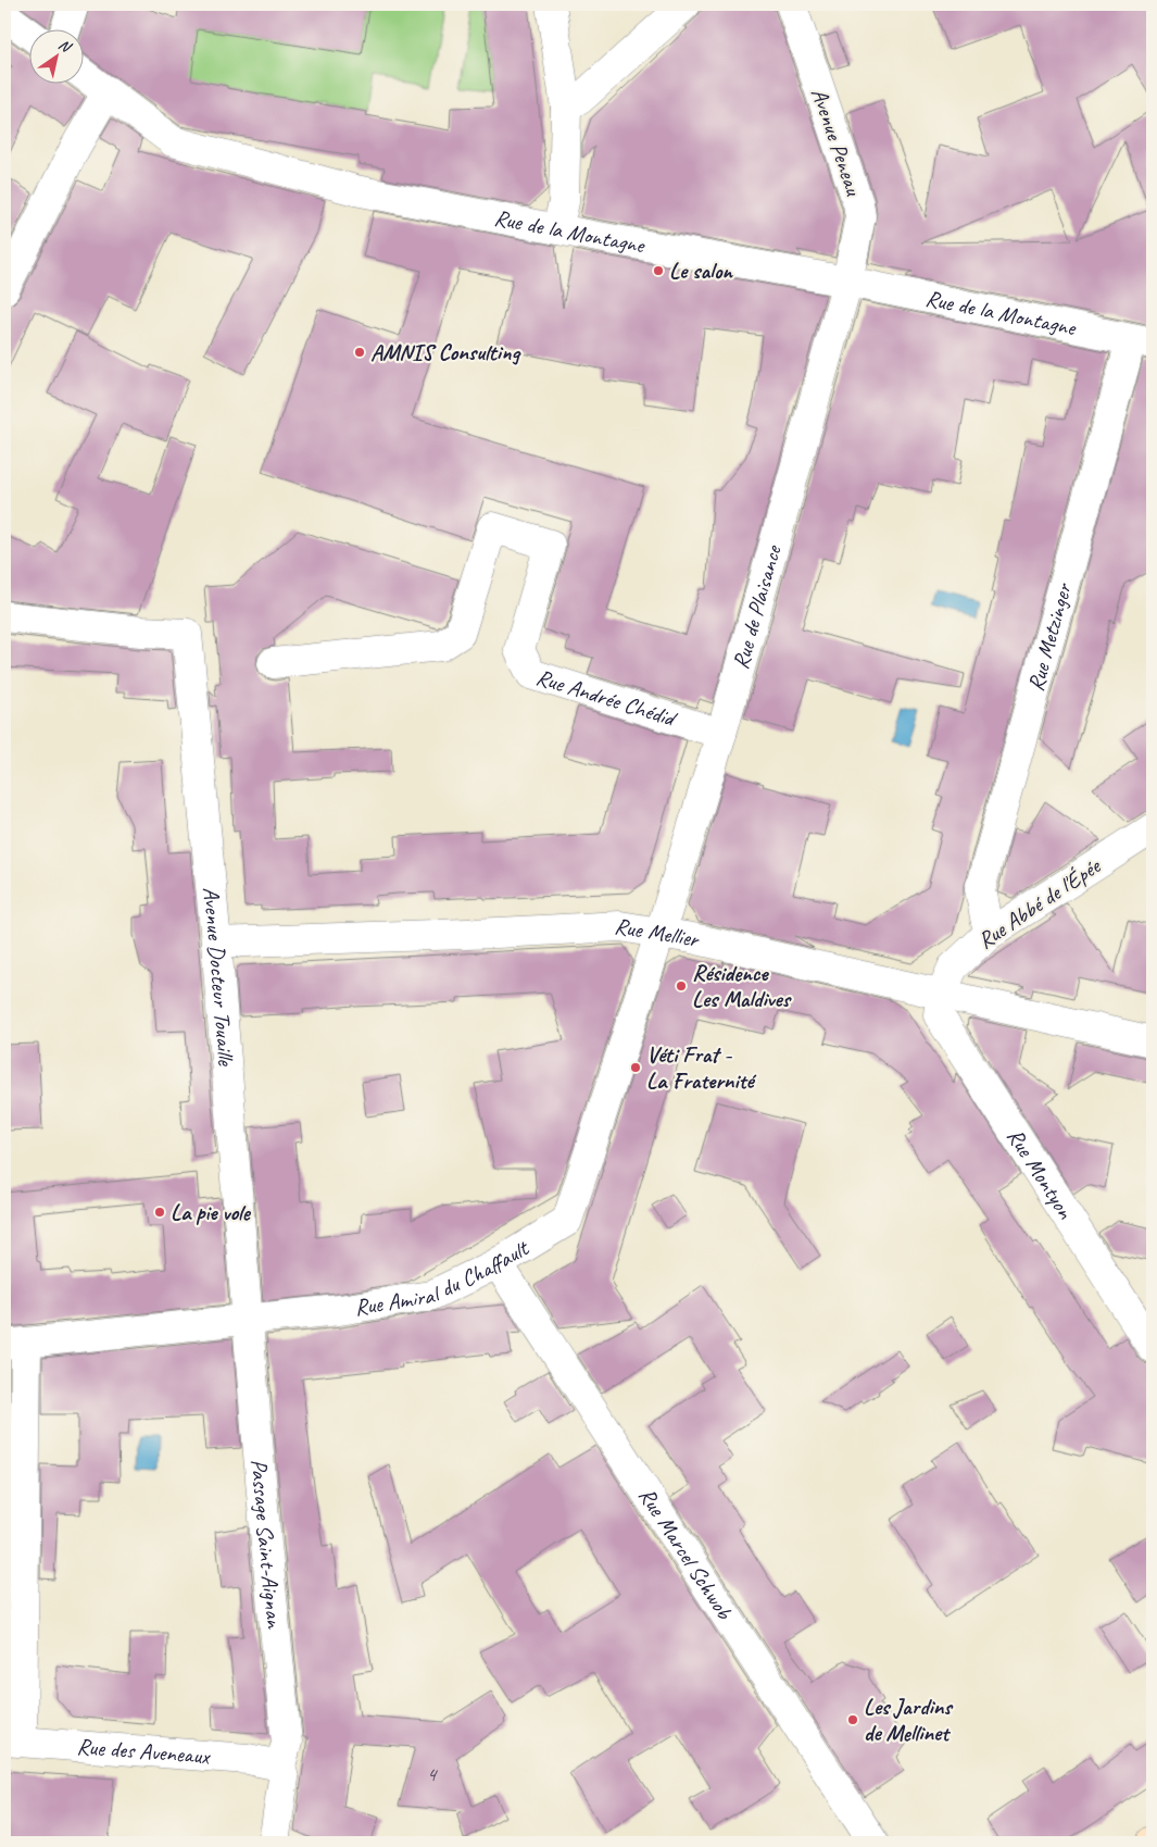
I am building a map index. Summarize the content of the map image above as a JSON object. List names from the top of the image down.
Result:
{
  "streets": {
    "street": [
      "Avenue Peneau",
      "Rue de la Montagne",
      "Rue de Plaisance",
      "Rue Metzinger",
      "Rue Andrée Chédid",
      "Rue Abbé de l'Épée",
      "Rue Mellier",
      "Avenue Docteur Touaille",
      "Rue Montyon",
      "Rue Amiral du Chaffault",
      "Passage Saint-Aignan",
      "Rue Marcel Schwob",
      "Rue des Aveneaux"
    ]
  },
  "crossings": [
    ["Avenue Peneau", "Rue de la Montagne"],
    ["Avenue Peneau", "Rue de Plaisance"],
    ["Rue de la Montagne", "Rue de Plaisance"],
    ["Rue de la Montagne", "Rue Metzinger"],
    ["Rue de Plaisance", "Rue Andrée Chédid"],
    ["Rue de Plaisance", "Rue Mellier"],
    ["Rue de Plaisance", "Rue Amiral du Chaffault"],
    ["Rue Metzinger", "Rue Abbé de l'Épée"],
    ["Rue Abbé de l'Épée", "Rue Mellier"],
    ["Rue Abbé de l'Épée", "Rue Montyon"],
    ["Rue Mellier", "Avenue Docteur Touaille"],
    ["Rue Mellier", "Rue Montyon"],
    ["Rue Mellier", "Rue Amiral du Chaffault"],
    ["Avenue Docteur Touaille", "Rue Amiral du Chaffault"],
    ["Avenue Docteur Touaille", "Passage Saint-Aignan"],
    ["Rue Amiral du Chaffault", "Passage Saint-Aignan"],
    ["Rue Amiral du Chaffault", "Rue Marcel Schwob"],
    ["Passage Saint-Aignan", "Rue des Aveneaux"]
  ],
  "places": [
    "Le salon",
    "AMNIS Consulting",
    "Résidence Les Maldives",
    "Véti Frat - La Fraternité",
    "La pie vole",
    "Les Jardins de Mellinet"
  ],
  "house_numbers": ["4"],
  "north": "top right"
}
